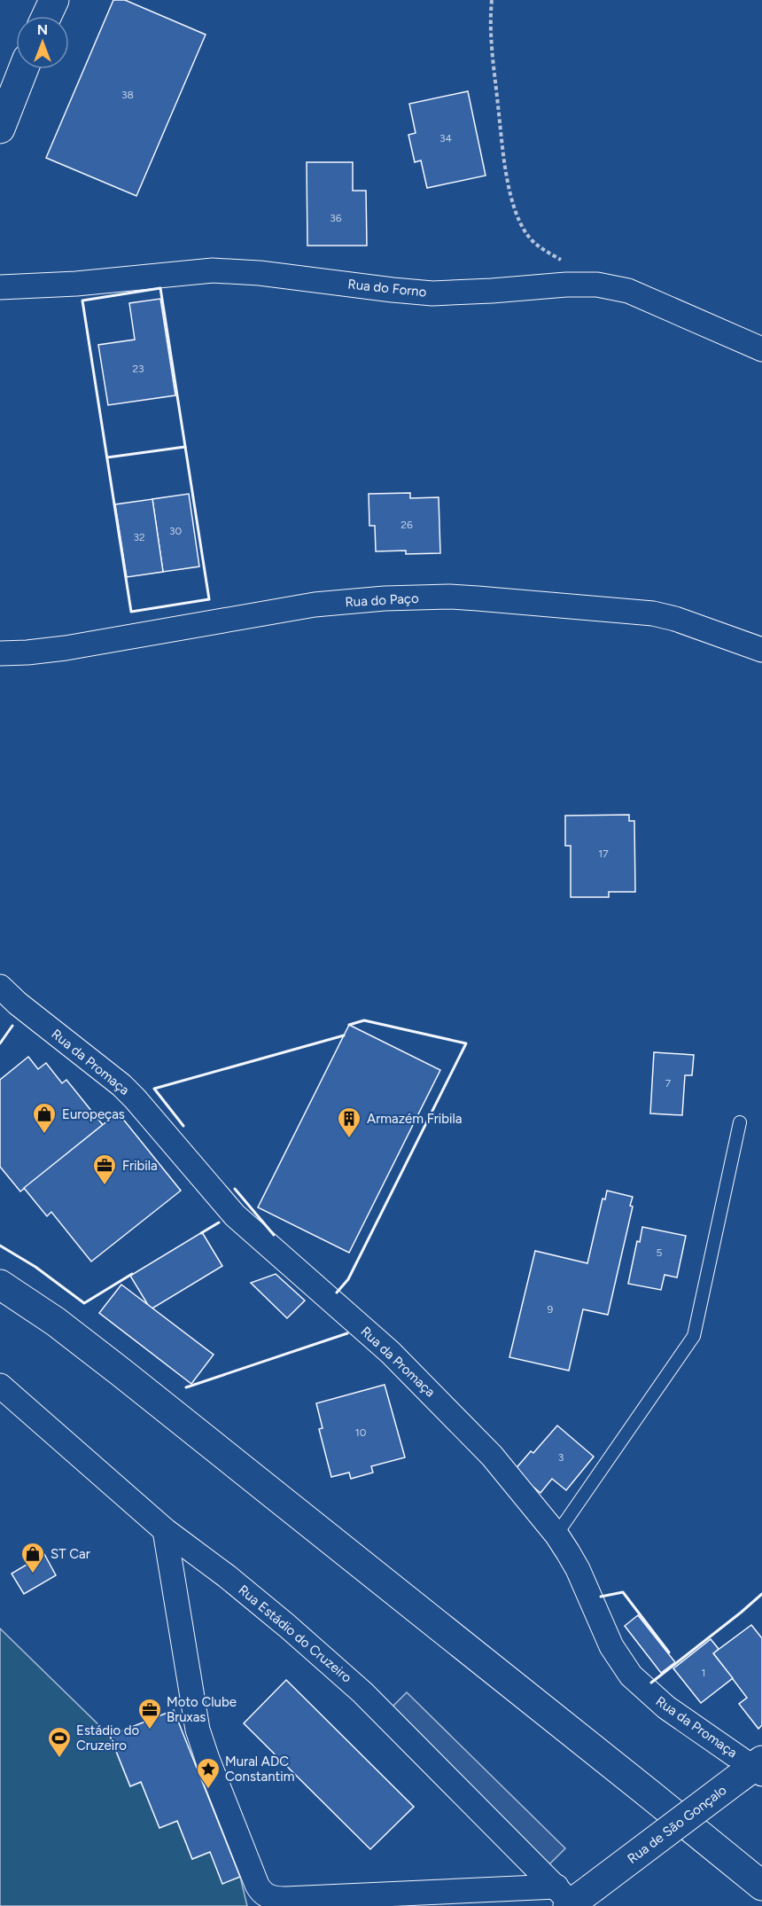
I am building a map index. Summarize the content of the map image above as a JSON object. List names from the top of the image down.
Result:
{
  "streets": {
    "main road": ["Rua de São Gonçalo"],
    "street": [
      "Rua do Forno",
      "Rua do Paço",
      "Rua da Promaça",
      "Rua Estádio do Cruzeiro"
    ]
  },
  "crossings": [
    ["Rua da Promaça", "Rua de São Gonçalo"],
    ["Rua Estádio do Cruzeiro", "Rua de São Gonçalo"]
  ],
  "places": {
    "shop": ["Europeças", "ST Car"],
    "building": ["Armazém Fribila"],
    "office": ["Fribila", "Moto Clube Bruxas"],
    "sports": ["Estádio do Cruzeiro"],
    "place": ["Mural ADC Constantim"]
  },
  "house_numbers": [
    "38",
    "34",
    "36",
    "23",
    "26",
    "30",
    "32",
    "17",
    "7",
    "5",
    "9",
    "10",
    "3",
    "1"
  ],
  "north": "top"
}
